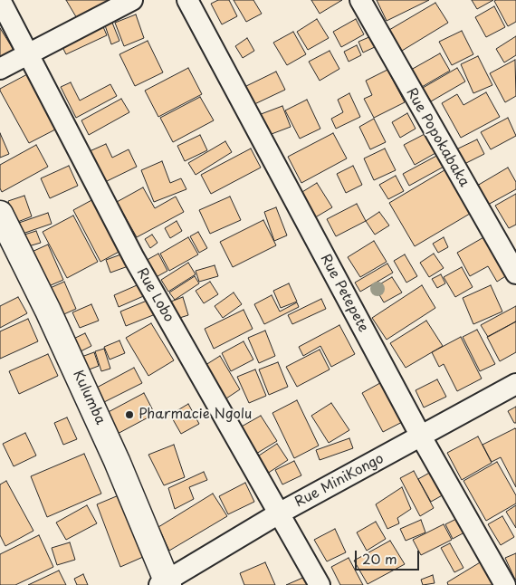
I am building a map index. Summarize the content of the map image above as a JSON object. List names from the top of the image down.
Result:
{
  "streets": {
    "street": [
      "Rue Popokabaka",
      "Rue Petepete",
      "Rue Lobo",
      "Kulumba",
      "Rue MiniKongo"
    ]
  },
  "crossings": [
    ["Rue Petepete", "Rue MiniKongo"],
    ["Rue Lobo", "Rue MiniKongo"],
    ["Kulumba", "Rue MiniKongo"]
  ],
  "places": ["Pharmacie Ngolu"],
  "scale_bar": "20 m"
}
